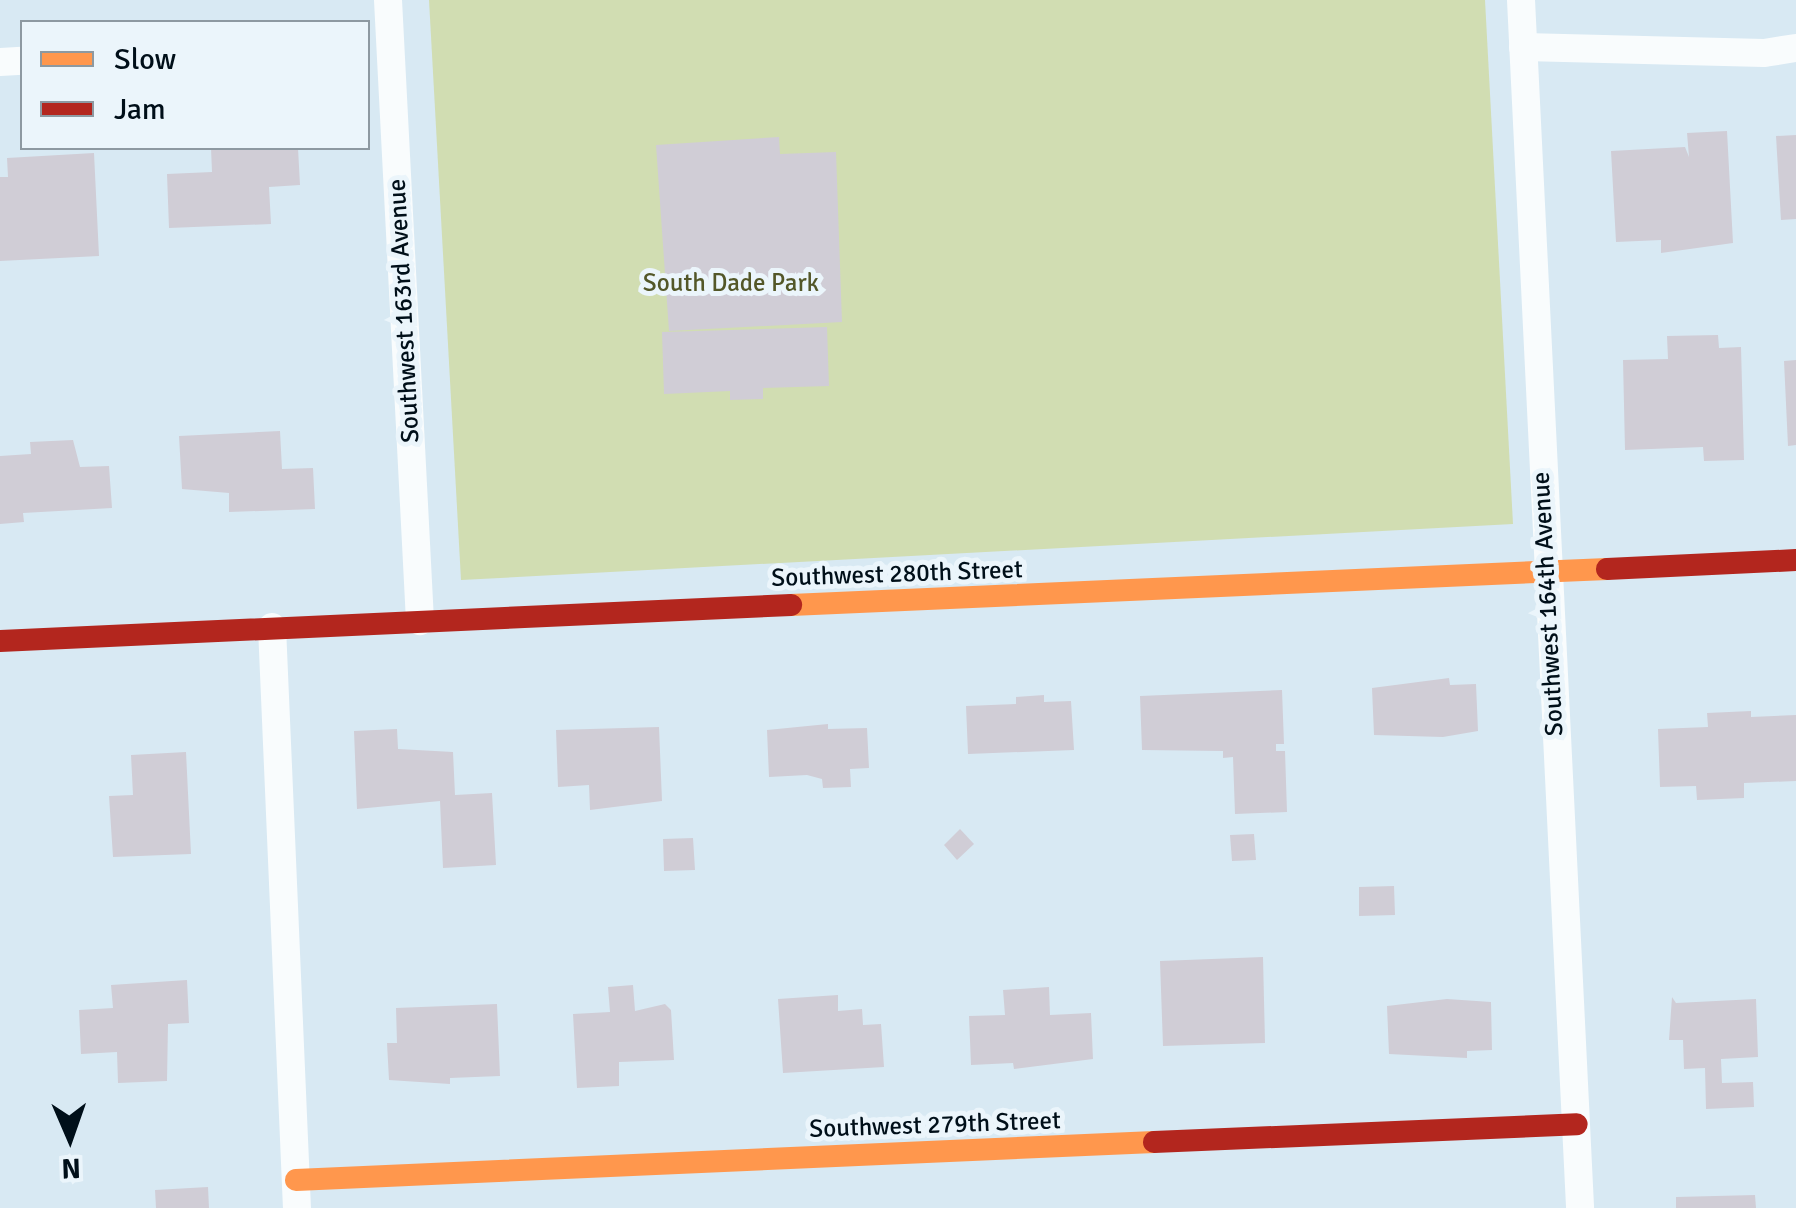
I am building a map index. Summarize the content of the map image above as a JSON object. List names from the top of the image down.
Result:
{
  "streets": {
    "street": [
      "Southwest 163rd Avenue",
      "Southwest 280th Street",
      "Southwest 164th Avenue",
      "Southwest 279th Street"
    ]
  },
  "crossings": [
    ["Southwest 163rd Avenue", "Southwest 280th Street"],
    ["Southwest 280th Street", "Southwest 164th Avenue"],
    ["Southwest 164th Avenue", "Southwest 279th Street"]
  ],
  "parks": ["South Dade Park"],
  "legend": ["Slow", "Jam"],
  "north": "bottom"
}
